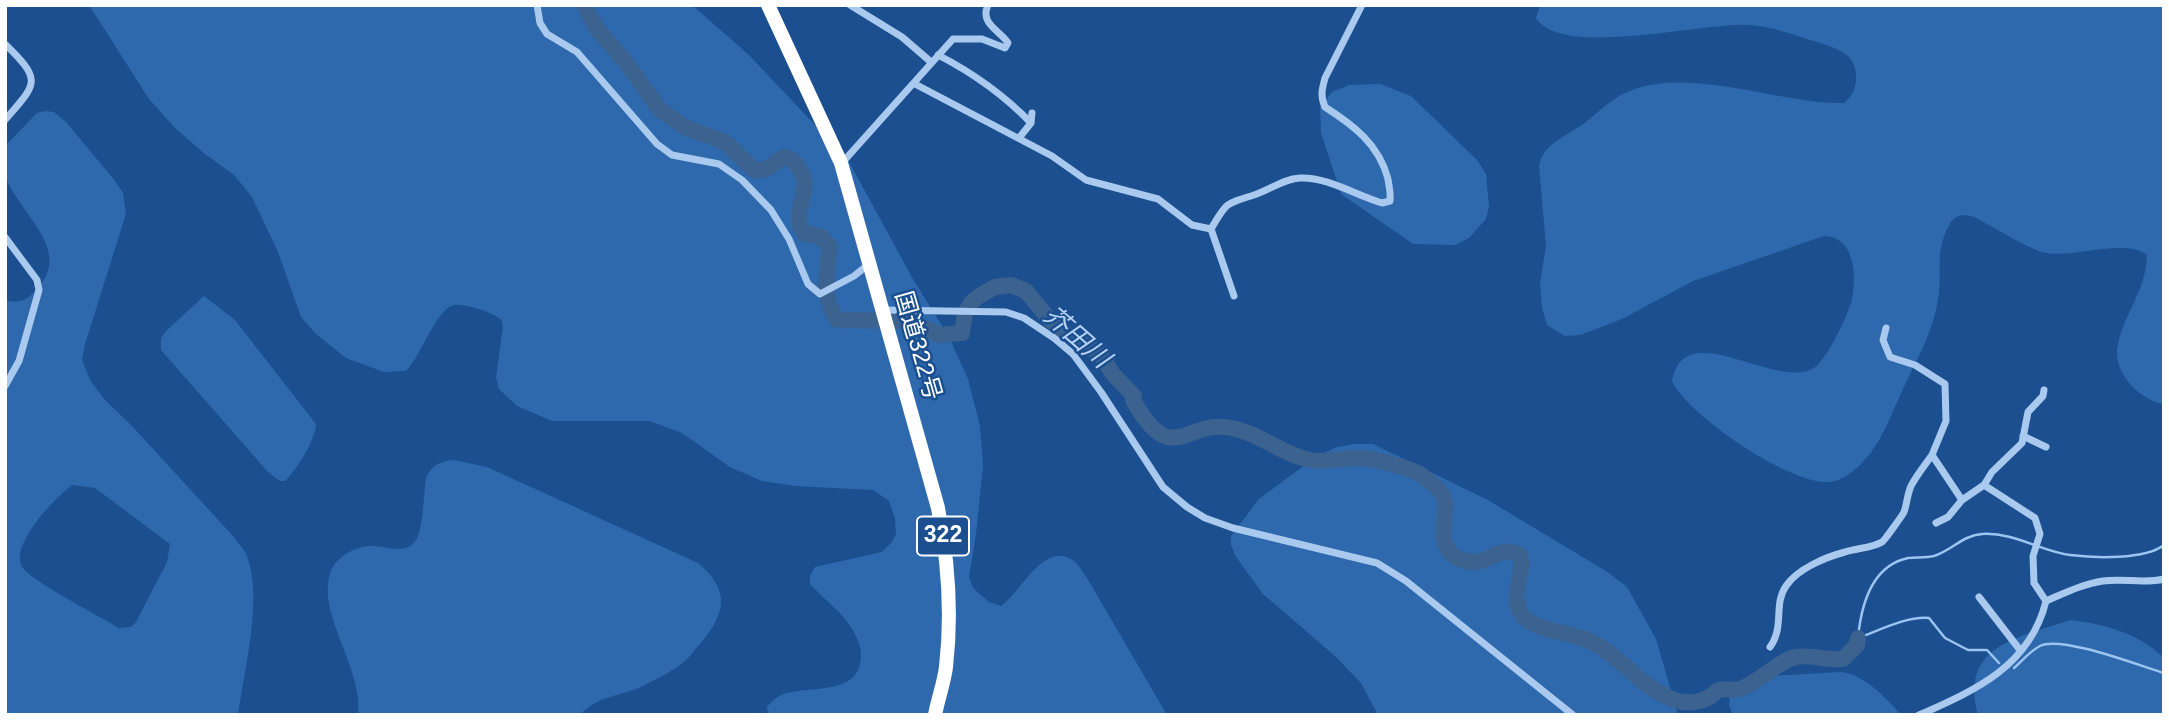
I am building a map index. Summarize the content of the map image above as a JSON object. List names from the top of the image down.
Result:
{
  "streets": {
    "highway": ["国道322号", "322"]
  },
  "water": ["芥田川"]
}
